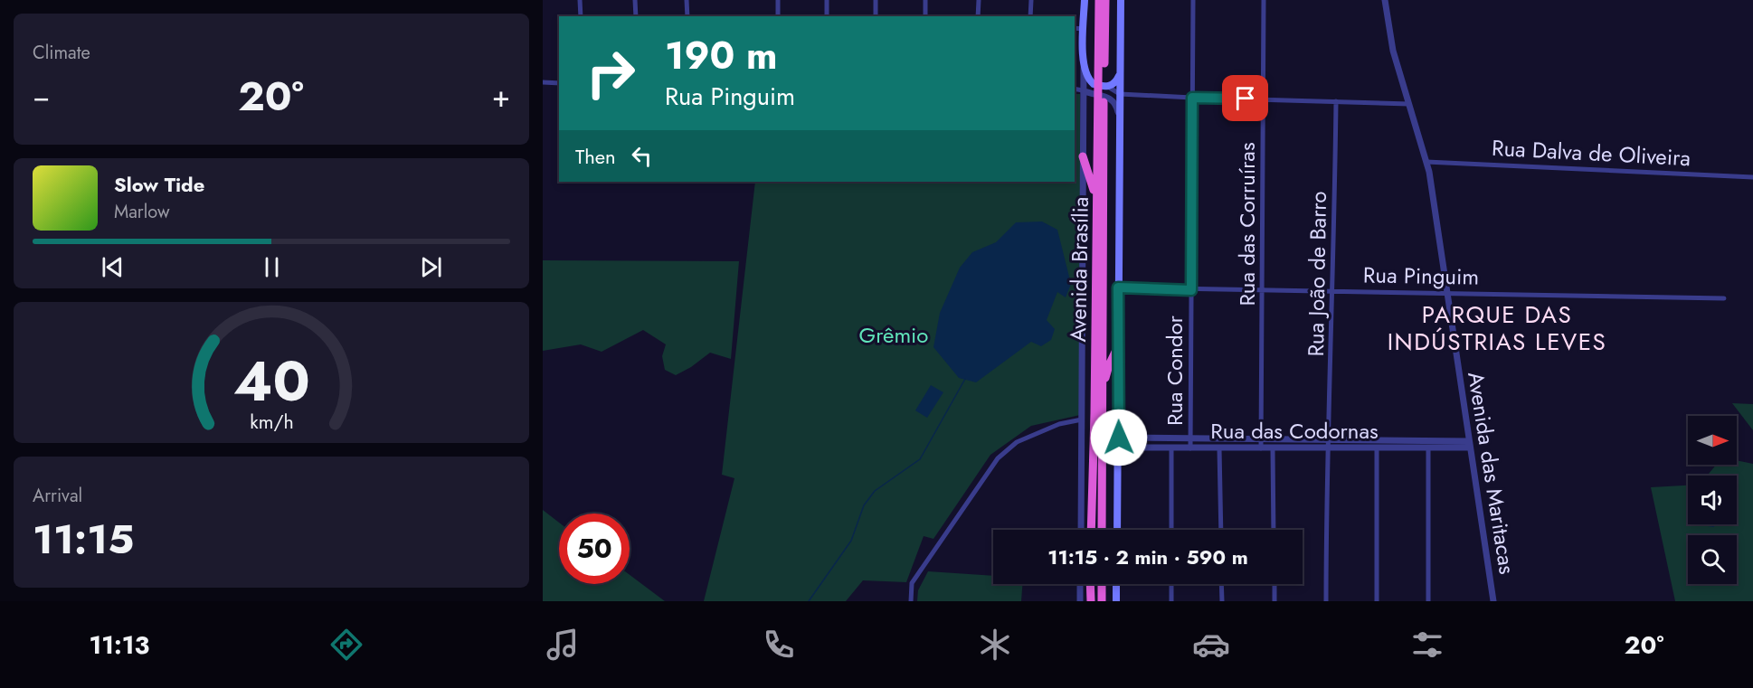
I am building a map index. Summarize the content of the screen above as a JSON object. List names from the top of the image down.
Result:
{
  "streets": {
    "highway": ["Avenida Brasília"],
    "street": [
      "Rua Dalva de Oliveira",
      "Rua das Corruíras",
      "Rua João de Barro",
      "Rua Pinguim",
      "Rua Condor",
      "Rua das Codornas",
      "Avenida das Maritacas"
    ]
  },
  "crossings": [
    ["Rua Dalva de Oliveira", "Avenida das Maritacas"],
    ["Rua das Corruíras", "Rua Pinguim"],
    ["Rua das Corruíras", "Rua das Codornas"],
    ["Rua João de Barro", "Rua Pinguim"],
    ["Rua João de Barro", "Rua das Codornas"],
    ["Rua Pinguim", "Rua Condor"],
    ["Rua Pinguim", "Avenida das Maritacas"],
    ["Rua Condor", "Rua das Codornas"],
    ["Rua das Codornas", "Avenida das Maritacas"]
  ],
  "districts": ["PARQUE DAS INDÚSTRIAS LEVES"],
  "parks": ["Grêmio"],
  "north": "right",
  "page": {
    "tile": [
      "Climate",
      ["Arrival", "11:15"]
    ],
    "turn": ["190 m", "Rua Pinguim"],
    "heat": ["−", "20°", "+"],
    "then": "Then",
    "song": ["Slow Tide", "Marlow"],
    "limit": "50",
    "trip": "11:15 · 2 min · 590 m",
    "tabs": ["11:13", "20°"],
    "gauge": ["40", "km/h"]
  }
}
